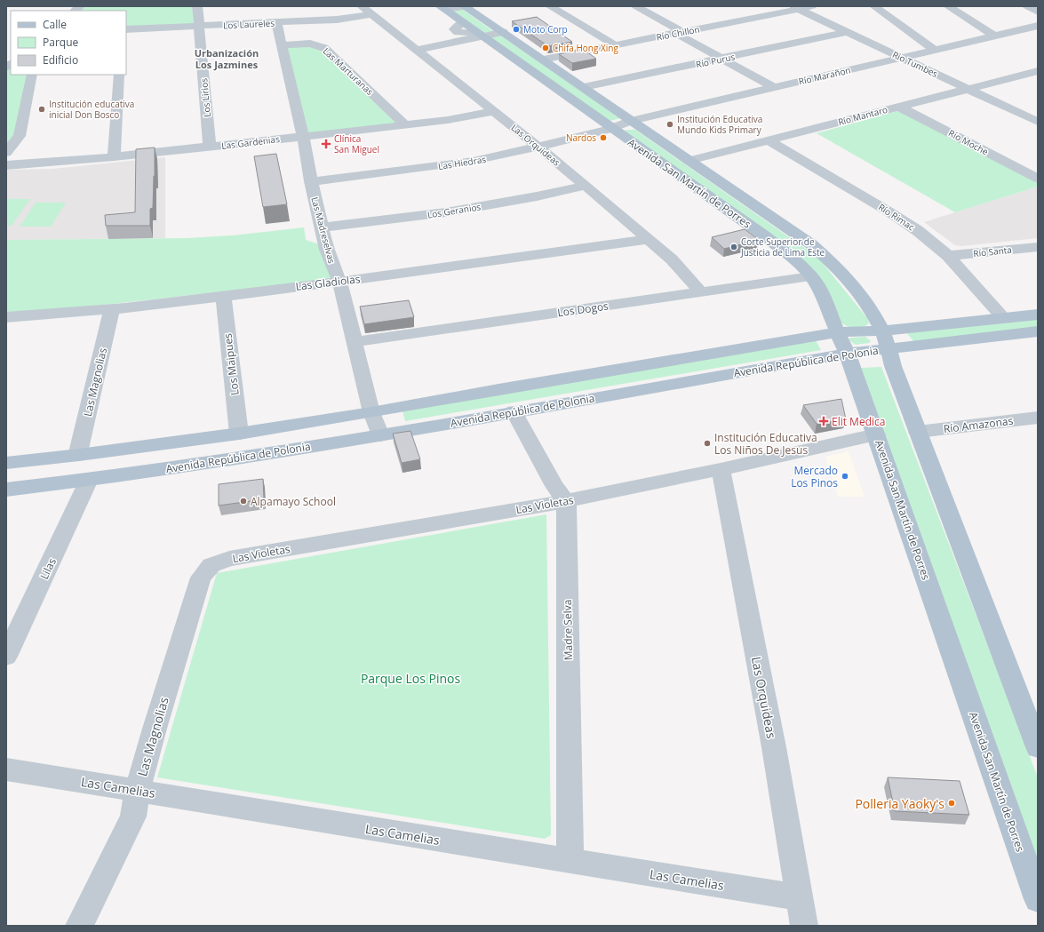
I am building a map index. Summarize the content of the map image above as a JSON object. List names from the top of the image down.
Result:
{
  "streets": {
    "main road": ["Avenida San Martín de Porres", "Avenida República de Polonia"],
    "street": [
      "Los Laureles",
      "Río Chillon",
      "Río Purus",
      "Rio Tumbes",
      "Las Marturanas",
      "Río Marañon",
      "Los Lirios",
      "Río Mantaro",
      "Las Gardenias",
      "Río Moche",
      "Las Orquideas",
      "Las Hiedras",
      "Los Geranios",
      "Río Rimac",
      "Las Madreselvas",
      "Río Santa",
      "Las Gladiolas",
      "Los Dogos",
      "Los Maipues",
      "Las Magnolias",
      "Río Amazonas",
      "Las Violetas",
      "Lilas",
      "Madre Selva",
      "Las Camelias"
    ]
  },
  "crossings": [
    ["Los Laureles", "Los Lirios"],
    ["Los Laureles", "Las Orquideas"],
    ["Los Laureles", "Las Madreselvas"],
    ["Río Chillon", "Rio Tumbes"],
    ["Río Chillon", "Avenida San Martín de Porres"],
    ["Río Purus", "Rio Tumbes"],
    ["Río Purus", "Avenida San Martín de Porres"],
    ["Rio Tumbes", "Río Marañon"],
    ["Rio Tumbes", "Río Mantaro"],
    ["Las Marturanas", "Las Gardenias"],
    ["Las Marturanas", "Las Madreselvas"],
    ["Río Marañon", "Las Hiedras"],
    ["Río Marañon", "Avenida San Martín de Porres"],
    ["Los Lirios", "Las Gardenias"],
    ["Río Mantaro", "Río Moche"],
    ["Río Mantaro", "Avenida San Martín de Porres"],
    ["Río Mantaro", "Río Rimac"],
    ["Las Gardenias", "Las Orquideas"],
    ["Las Gardenias", "Las Madreselvas"],
    ["Las Orquideas", "Las Hiedras"],
    ["Las Orquideas", "Los Geranios"],
    ["Las Orquideas", "Las Gladiolas"],
    ["Las Orquideas", "Los Dogos"],
    ["Las Orquideas", "Las Violetas"],
    ["Las Orquideas", "Las Camelias"],
    ["Las Hiedras", "Avenida San Martín de Porres"],
    ["Las Hiedras", "Las Madreselvas"],
    ["Avenida San Martín de Porres", "Los Dogos"],
    ["Avenida San Martín de Porres", "Avenida República de Polonia"],
    ["Avenida San Martín de Porres", "Río Amazonas"],
    ["Avenida San Martín de Porres", "Las Violetas"],
    ["Los Geranios", "Las Madreselvas"],
    ["Río Rimac", "Río Santa"],
    ["Río Rimac", "Avenida República de Polonia"],
    ["Las Madreselvas", "Las Gladiolas"],
    ["Las Madreselvas", "Los Dogos"],
    ["Las Madreselvas", "Avenida República de Polonia"],
    ["Las Gladiolas", "Los Maipues"],
    ["Las Gladiolas", "Las Magnolias"],
    ["Avenida República de Polonia", "Los Maipues"],
    ["Avenida República de Polonia", "Las Magnolias"],
    ["Avenida República de Polonia", "Lilas"],
    ["Las Magnolias", "Las Violetas"],
    ["Las Magnolias", "Las Camelias"],
    ["Las Violetas", "Madre Selva"],
    ["Madre Selva", "Las Camelias"]
  ],
  "districts": ["Urbanización Los Jazmines"],
  "parks": ["Parque Los Pinos"],
  "places": {
    "other": [
      "Moto Corp",
      "Chifa Hong Xing",
      "Institución educativa inicial Don Bosco",
      "Institución Educativa Mundo Kids Primary",
      "Nardos",
      "Corte Superior de Justicia de Lima Este",
      "Institución Educativa Los Niños De Jesus",
      "Mercado Los Pinos",
      "Alpamayo School",
      "Polleria Yaoky's"
    ],
    "health": ["Clínica San Miguel", "Elit Medica"]
  },
  "legend": ["Calle", "Parque", "Edificio"]
}
